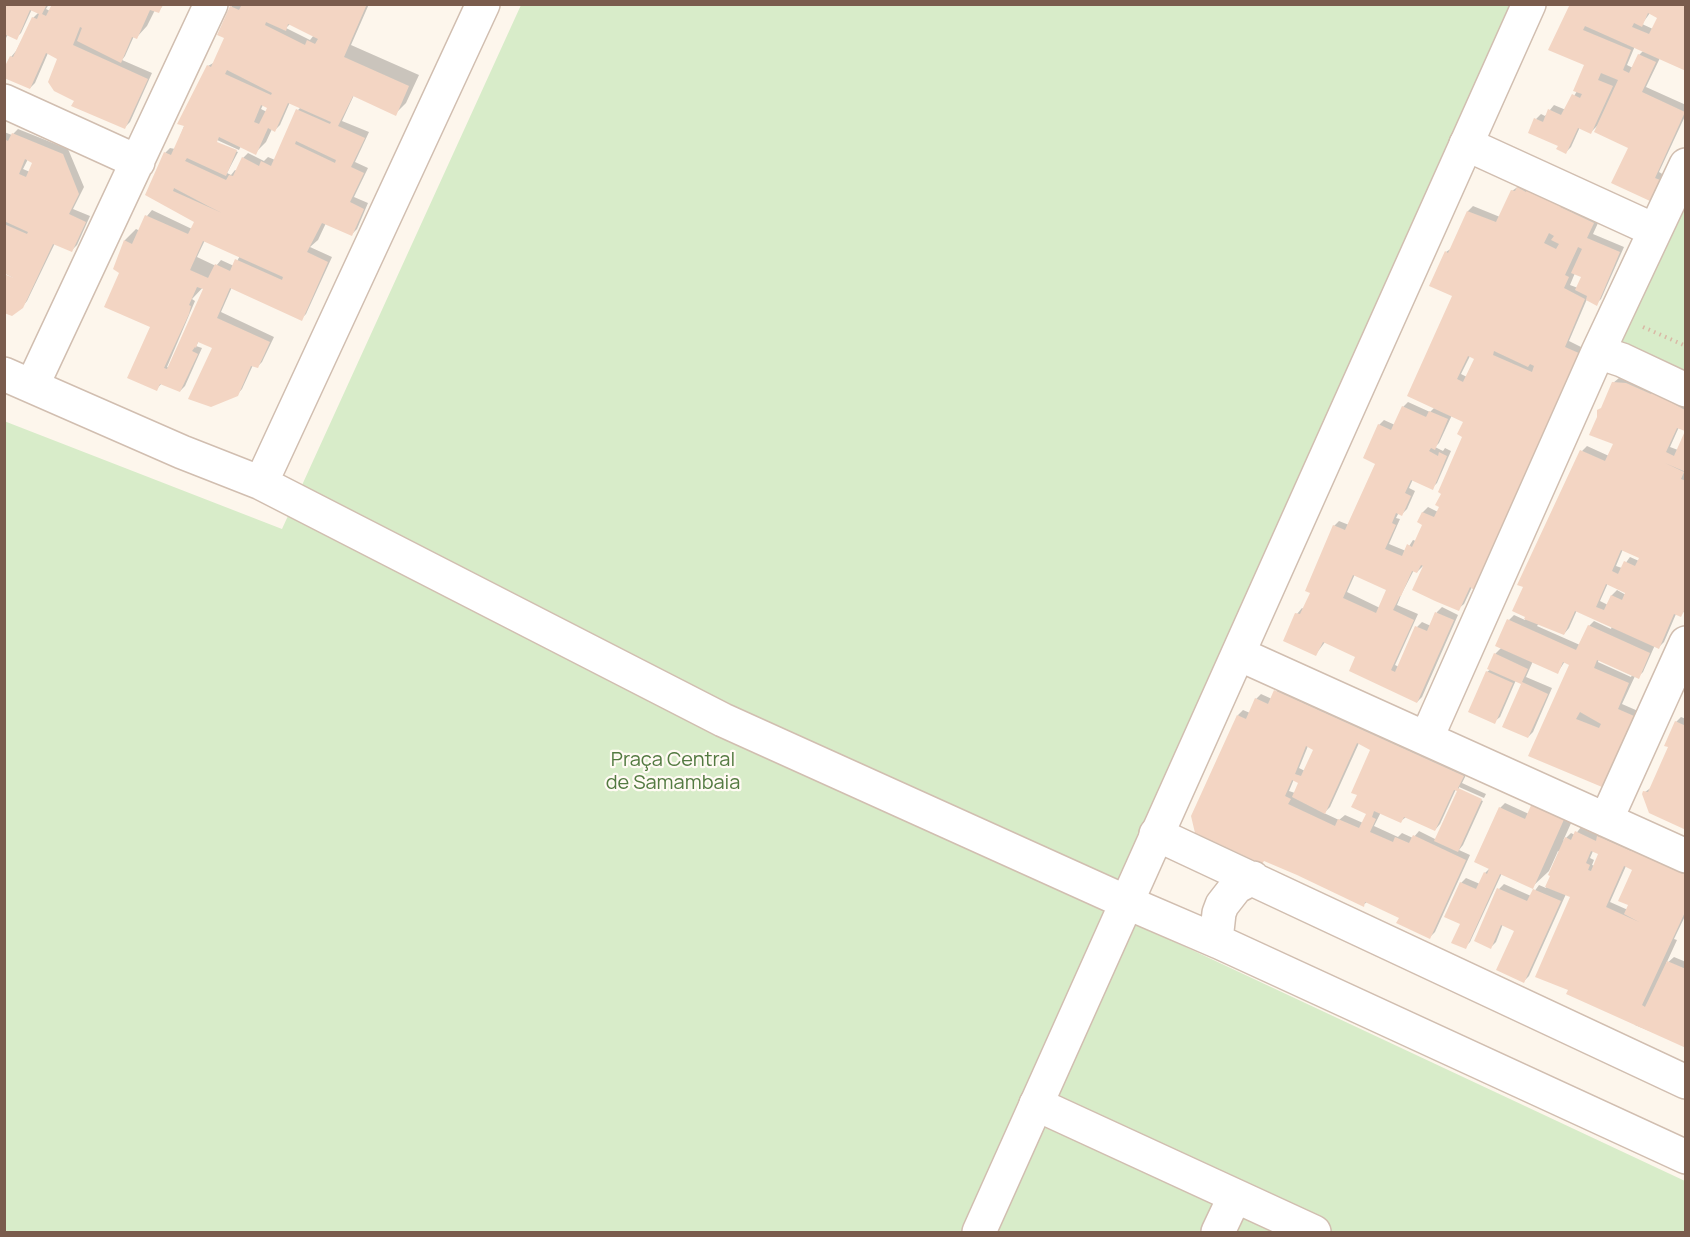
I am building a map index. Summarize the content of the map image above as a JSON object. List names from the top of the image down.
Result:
{
  "parks": ["Praça Central de Samambaia"]
}
